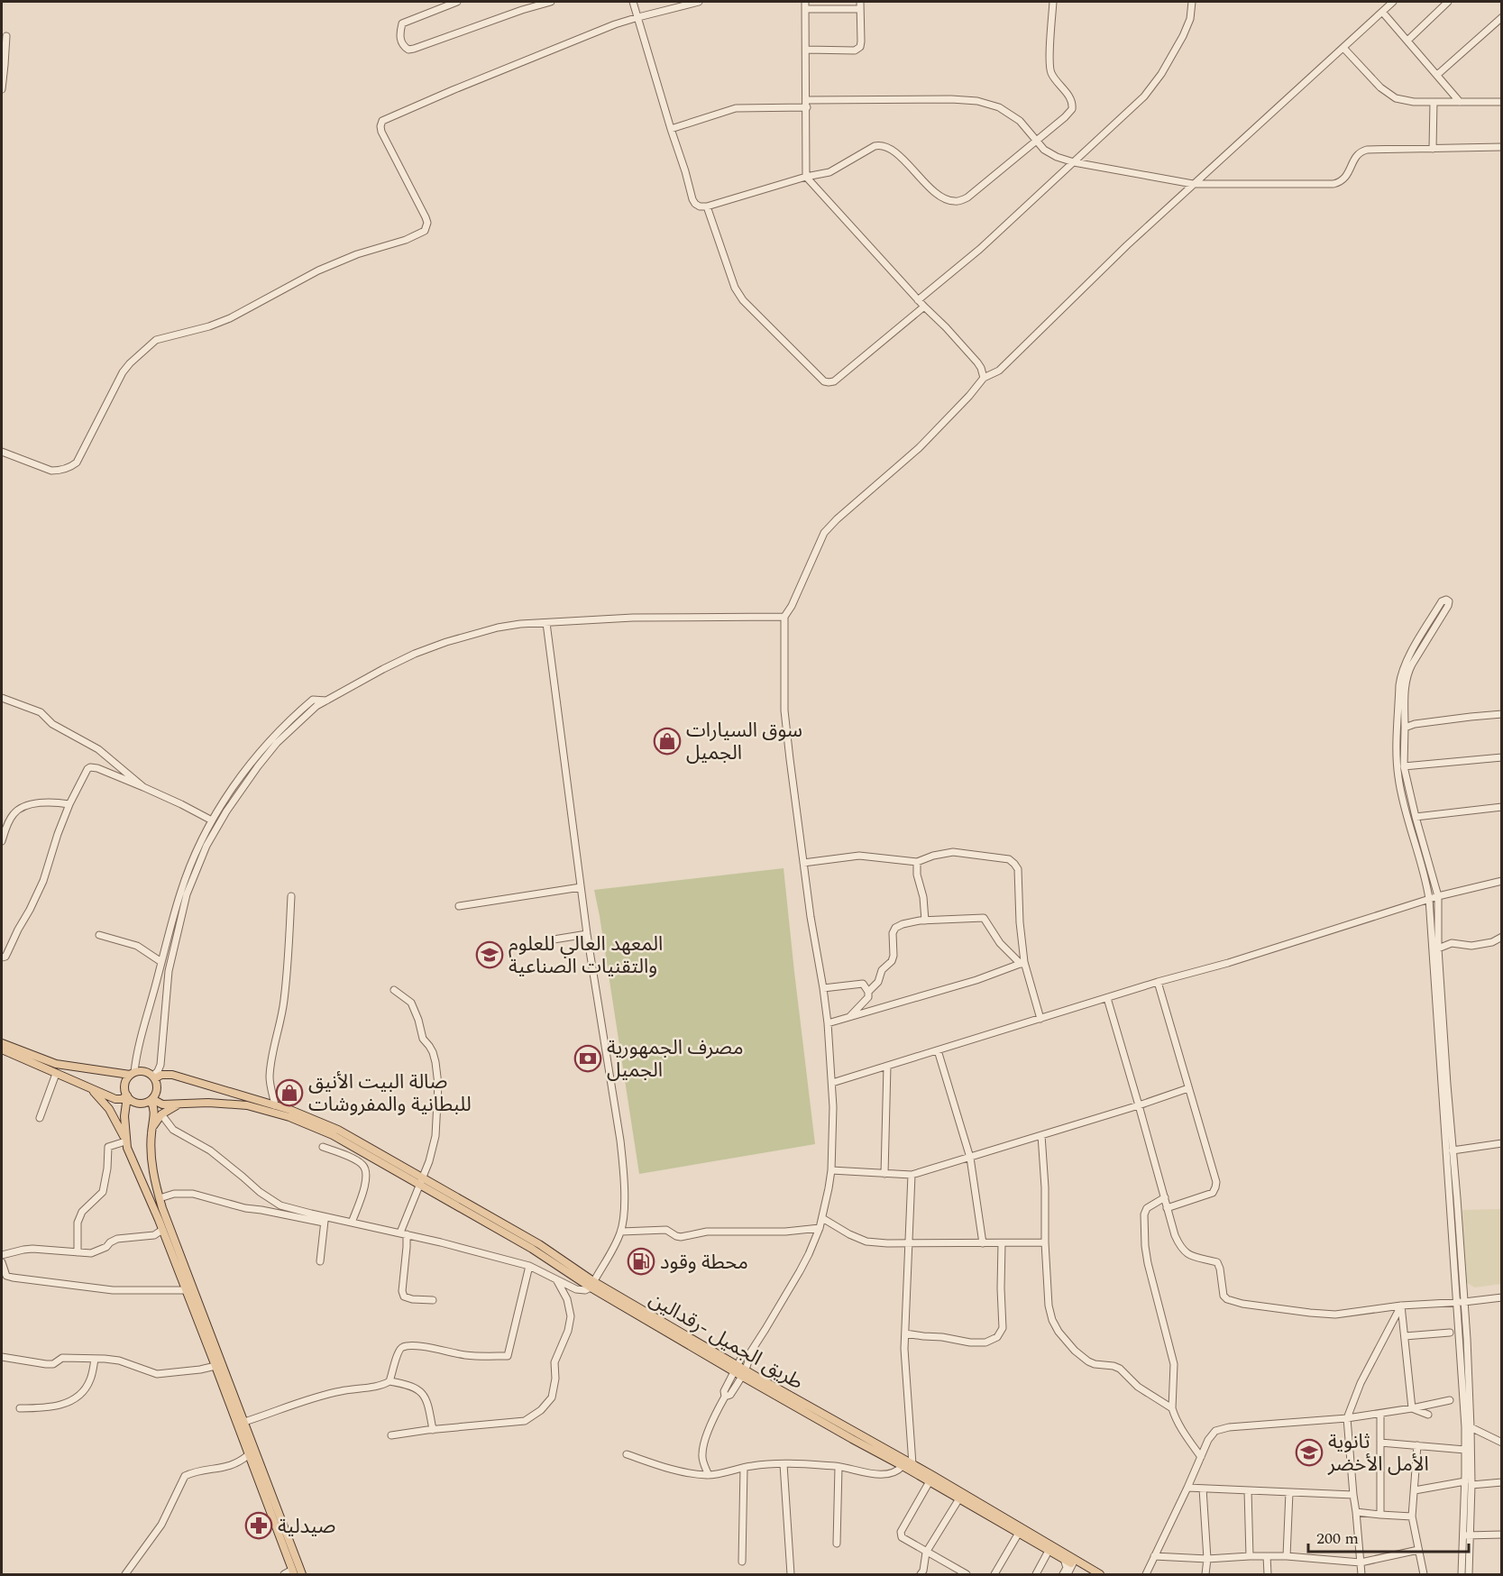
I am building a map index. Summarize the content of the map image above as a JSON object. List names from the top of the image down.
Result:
{
  "streets": {
    "main road": ["طريق الجميل -رقدالين"]
  },
  "places": {
    "shop": ["سوق السيارات الجميل", "صالة البيت الأنيق للبطانية والمفروشات"],
    "school or university": ["المعهد العالي للعلوم والتقنيات الصناعية", "ثانوية الأمل الأخضر"],
    "bank": ["مصرف الجمهورية الجميل"],
    "fuel station": ["محطة وقود"],
    "pharmacy": ["صيدلية"]
  },
  "scale_bar": "200 m"
}
